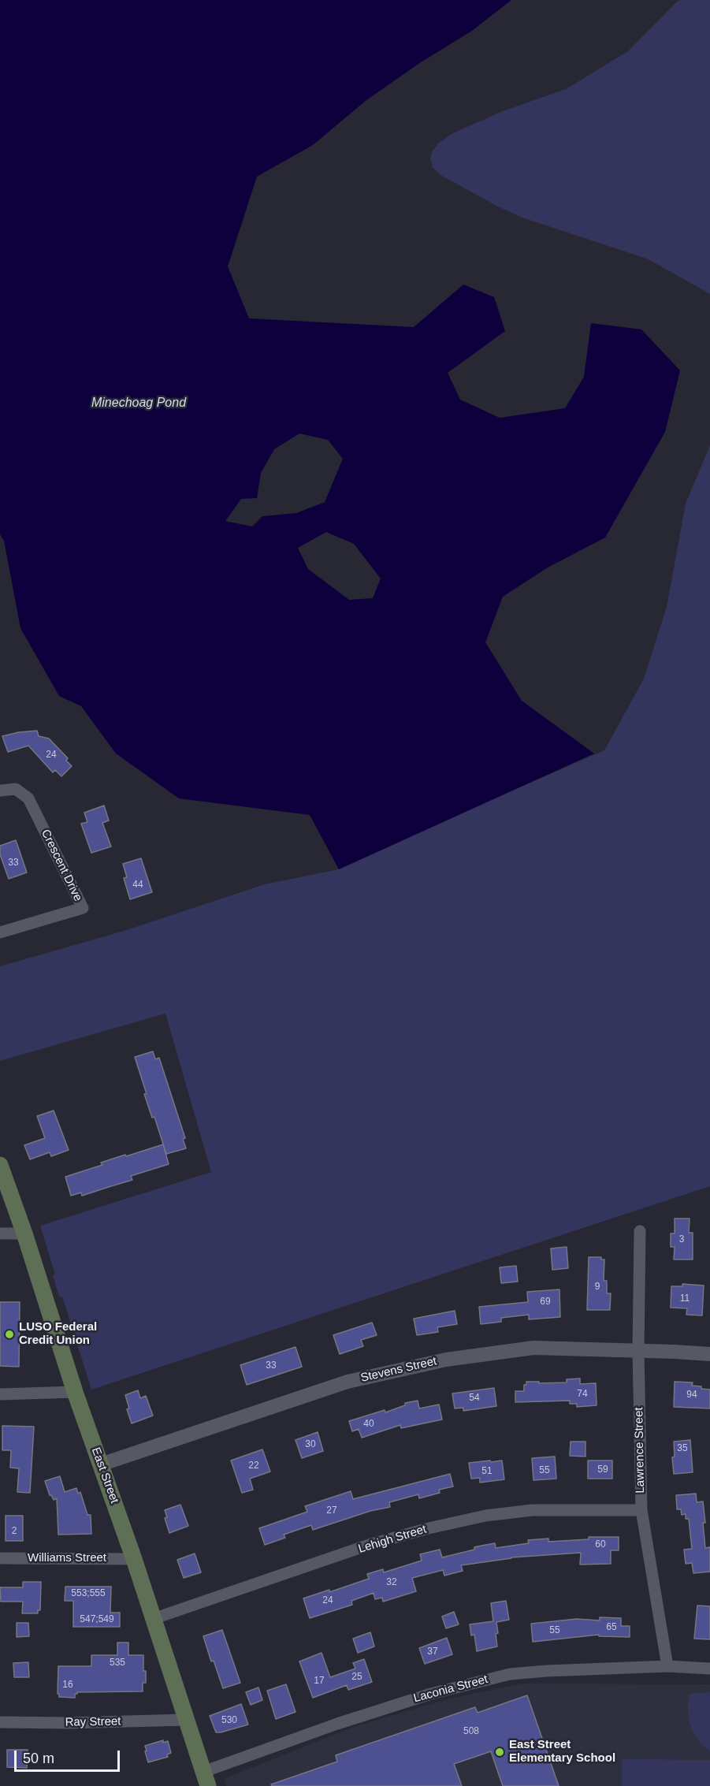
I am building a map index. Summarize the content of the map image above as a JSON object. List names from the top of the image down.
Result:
{
  "streets": {
    "main road": ["East Street"],
    "street": [
      "Crescent Drive",
      "Stevens Street",
      "Lawrence Street",
      "Lehigh Street",
      "Williams Street",
      "Laconia Street",
      "Ray Street"
    ]
  },
  "crossings": [
    ["Stevens Street", "Lawrence Street"],
    ["Stevens Street", "East Street"],
    ["Lawrence Street", "Lehigh Street"],
    ["Lawrence Street", "Laconia Street"],
    ["East Street", "Lehigh Street"],
    ["East Street", "Williams Street"],
    ["East Street", "Laconia Street"],
    ["East Street", "Ray Street"]
  ],
  "water": ["Minechoag Pond"],
  "places": ["LUSO Federal Credit Union", "East Street Elementary School"],
  "house_numbers": [
    "24",
    "33",
    "44",
    "3",
    "9",
    "11",
    "69",
    "33",
    "74",
    "94",
    "54",
    "40",
    "30",
    "35",
    "22",
    "59",
    "55",
    "51",
    "27",
    "2",
    "60",
    "32",
    "553;555",
    "24",
    "547;549",
    "65",
    "55",
    "37",
    "535",
    "25",
    "17",
    "16",
    "530",
    "508"
  ],
  "scale_bar": "50 m"
}
